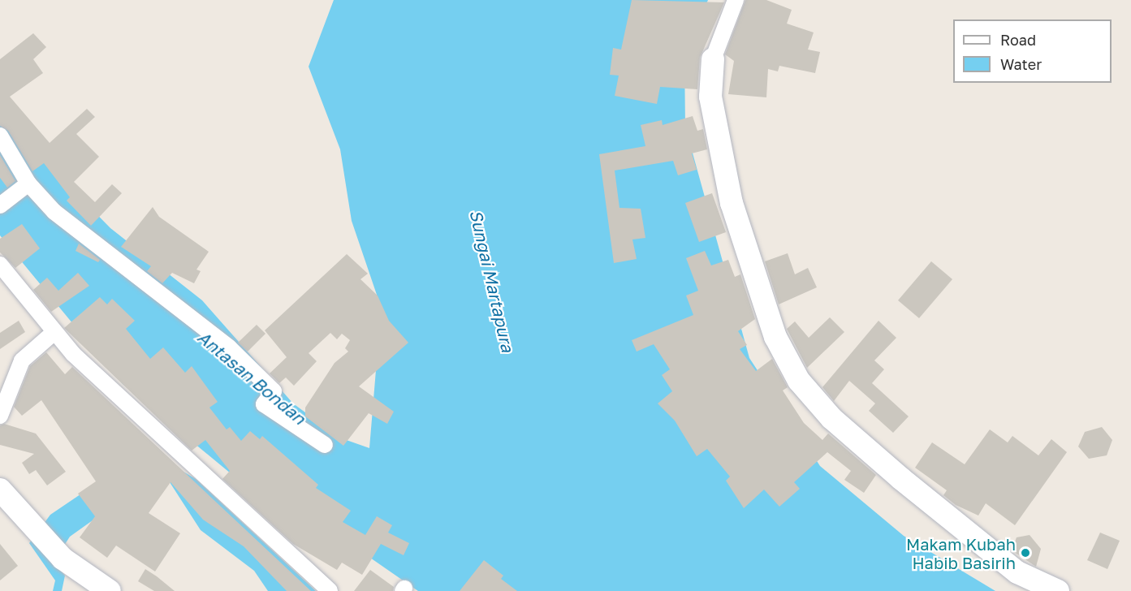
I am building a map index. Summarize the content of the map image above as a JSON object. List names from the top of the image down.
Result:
{
  "water": ["Sungai Martapura", "Antasan Bondan"],
  "places": ["Makam Kubah Habib Basirih"],
  "legend": ["Road", "Water"]
}
